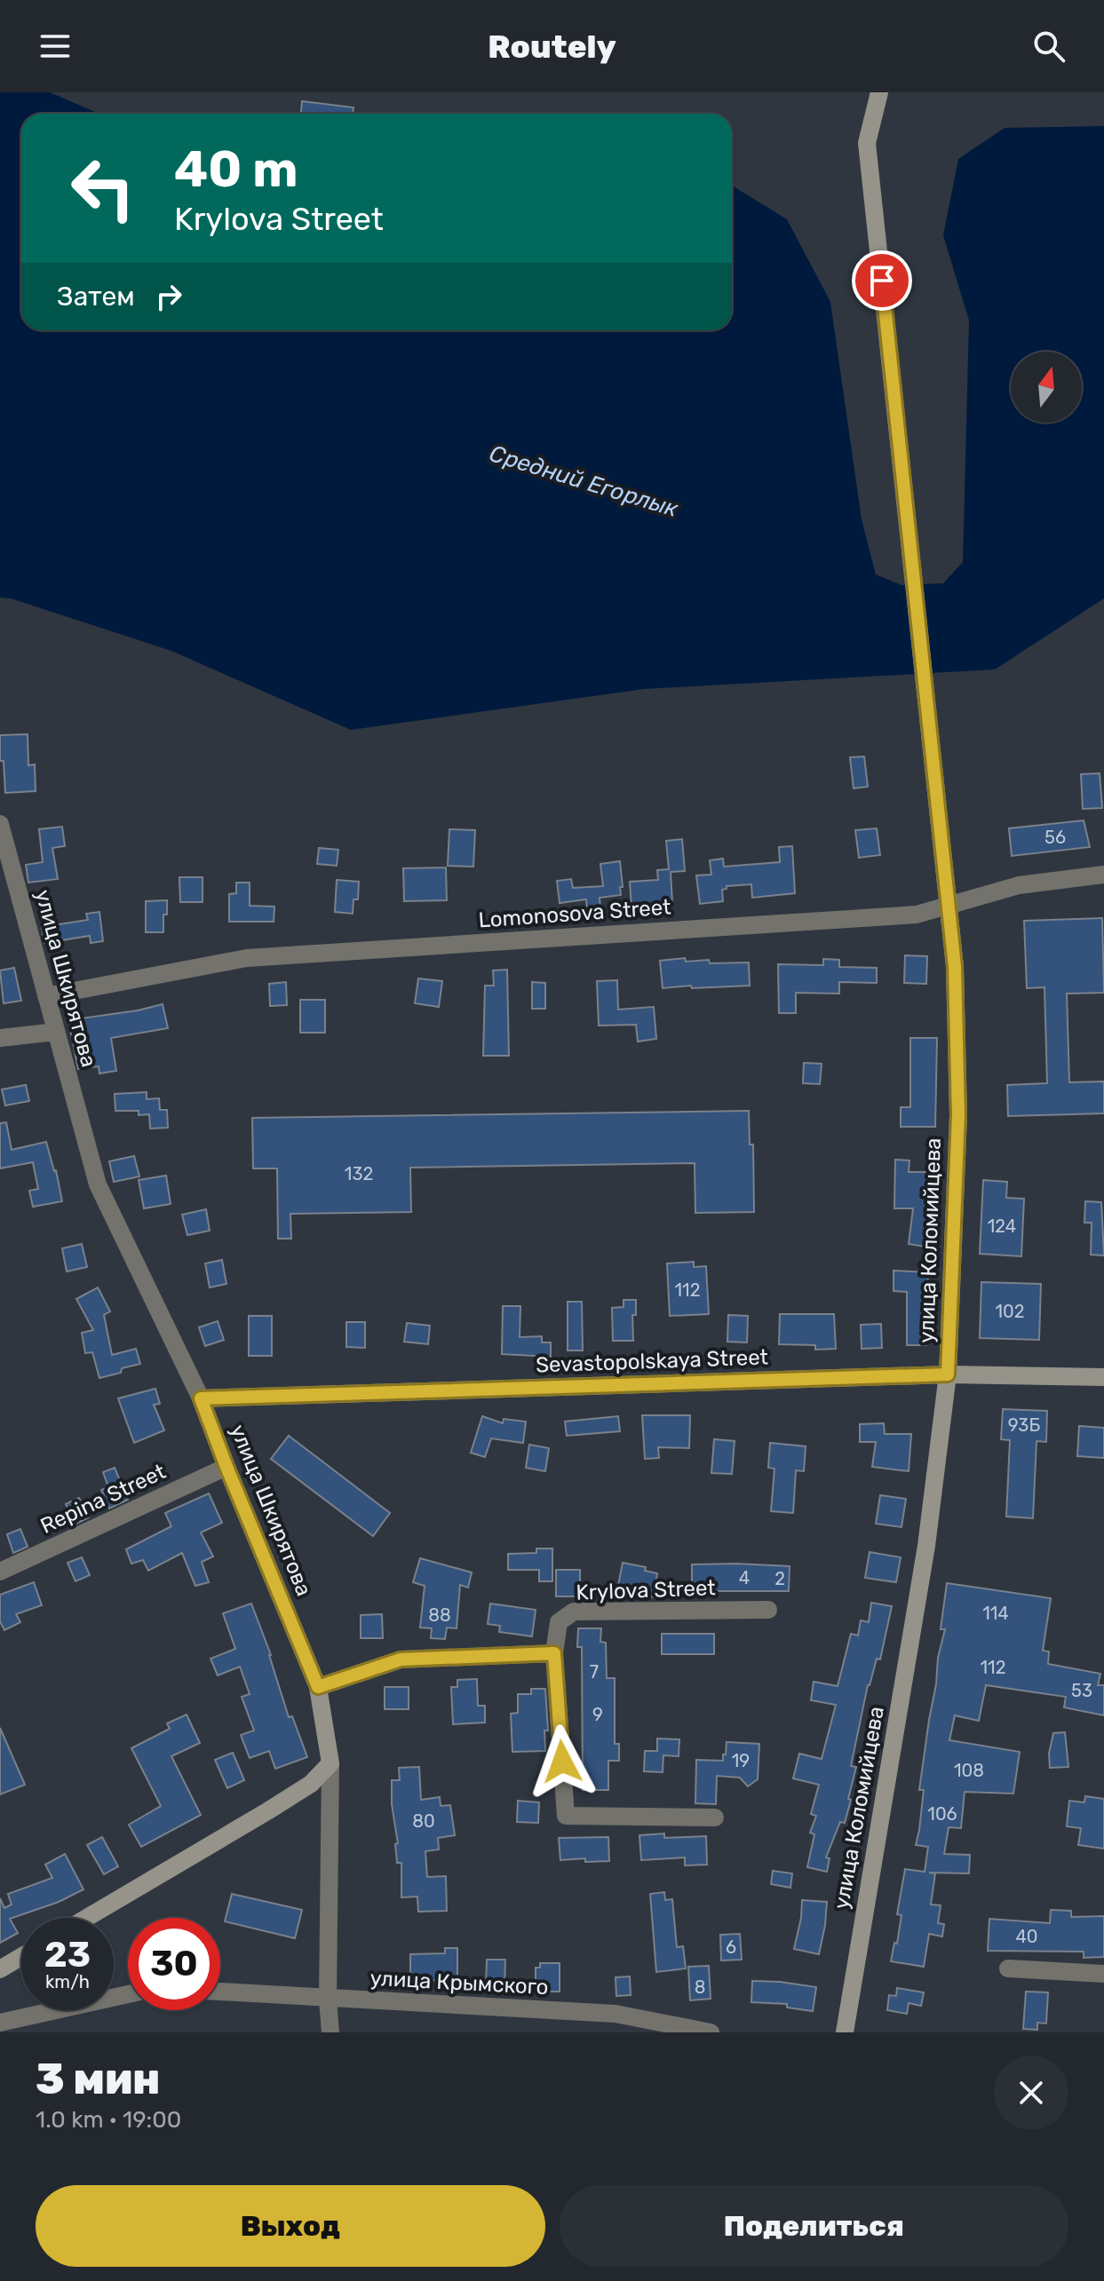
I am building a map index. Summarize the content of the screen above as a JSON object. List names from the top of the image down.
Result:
{
  "streets": {
    "main road": ["улица Шкирятова", "улица Коломийцева", "Sevastopolskaya Street"],
    "street": [
      "Lomonosova Street",
      "Repina Street",
      "Krylova Street",
      "улица Крымского"
    ]
  },
  "crossings": [
    ["Lomonosova Street", "улица Шкирятова"],
    ["Lomonosova Street", "улица Коломийцева"],
    ["улица Шкирятова", "Sevastopolskaya Street"],
    ["улица Шкирятова", "Repina Street"],
    ["улица Шкирятова", "улица Крымского"],
    ["улица Коломийцева", "Sevastopolskaya Street"]
  ],
  "water": ["Средний Егорлык"],
  "house_numbers": [
    "56",
    "132",
    "124",
    "112",
    "102",
    "93Б",
    "4",
    "2",
    "114",
    "88",
    "112",
    "7",
    "53",
    "9",
    "19",
    "108",
    "106",
    "80",
    "40",
    "6",
    "8"
  ],
  "north": "top",
  "page": {
    "header": "Routely",
    "turn": ["40 m", "Krylova Street"],
    "then": "Затем",
    "speed": "23 km/h",
    "limit": "30",
    "heading": ["3 мин", "1.0 km · 19:00"],
    "buttons": ["Выход", "Поделиться"]
  }
}
